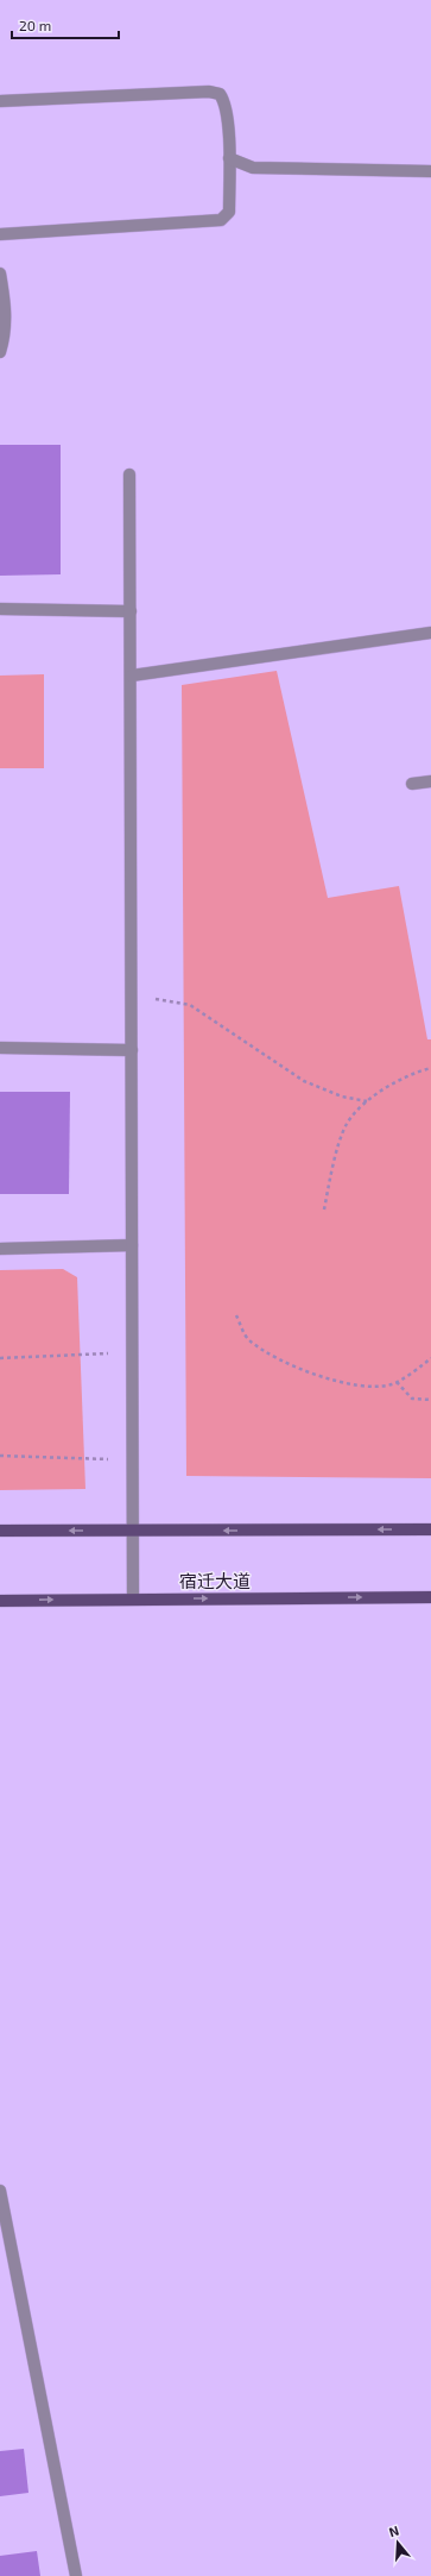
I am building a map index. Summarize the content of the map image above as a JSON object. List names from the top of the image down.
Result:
{
  "streets": {
    "main road": ["宿迁大道"]
  },
  "scale_bar": "20 m",
  "north": "top"
}
